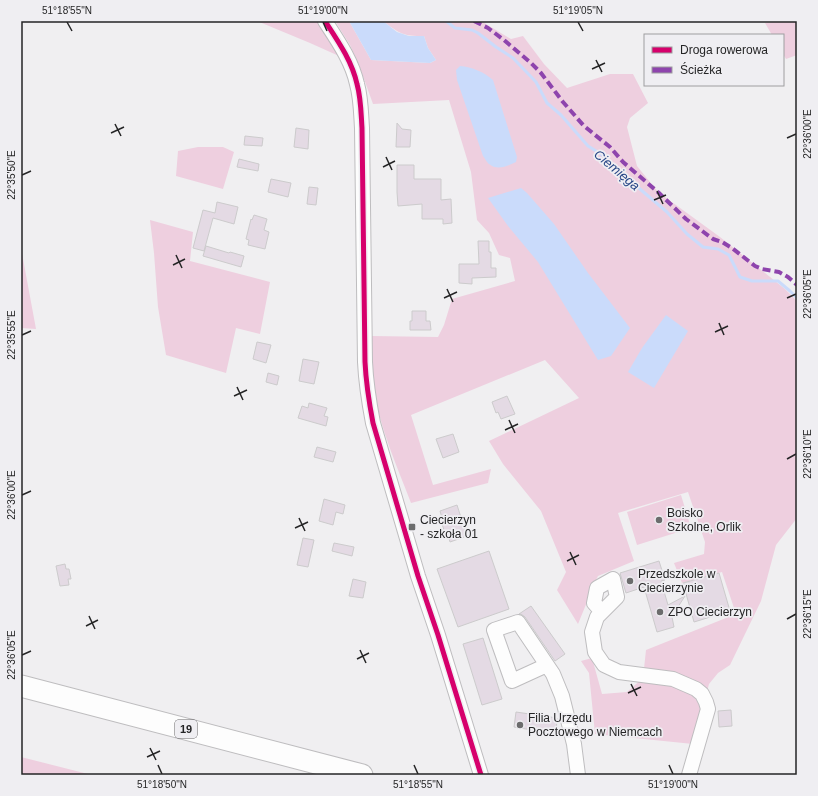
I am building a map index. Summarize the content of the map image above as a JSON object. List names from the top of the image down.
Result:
{
  "streets": {
    "highway": ["19"]
  },
  "water": ["Ciemięga"],
  "places": {
    "other": [
      "Boisko Szkolne, Orlik",
      "Przedszkole w Ciecierzynie",
      "ZPO Ciecierzyn",
      "Filia Urzędu Pocztowego w Niemcach"
    ],
    "transit": ["Ciecierzyn - szkoła 01"]
  },
  "legend": ["Droga rowerowa", "Ścieżka"],
  "coordinates": [
    "51°18'55\"N",
    "51°19'00\"N",
    "51°19'05\"N",
    "22°36'00\"E",
    "22°35'50\"E",
    "22°36'05\"E",
    "22°35'55\"E",
    "22°36'10\"E",
    "22°36'15\"E",
    "51°18'50\"N"
  ]
}
